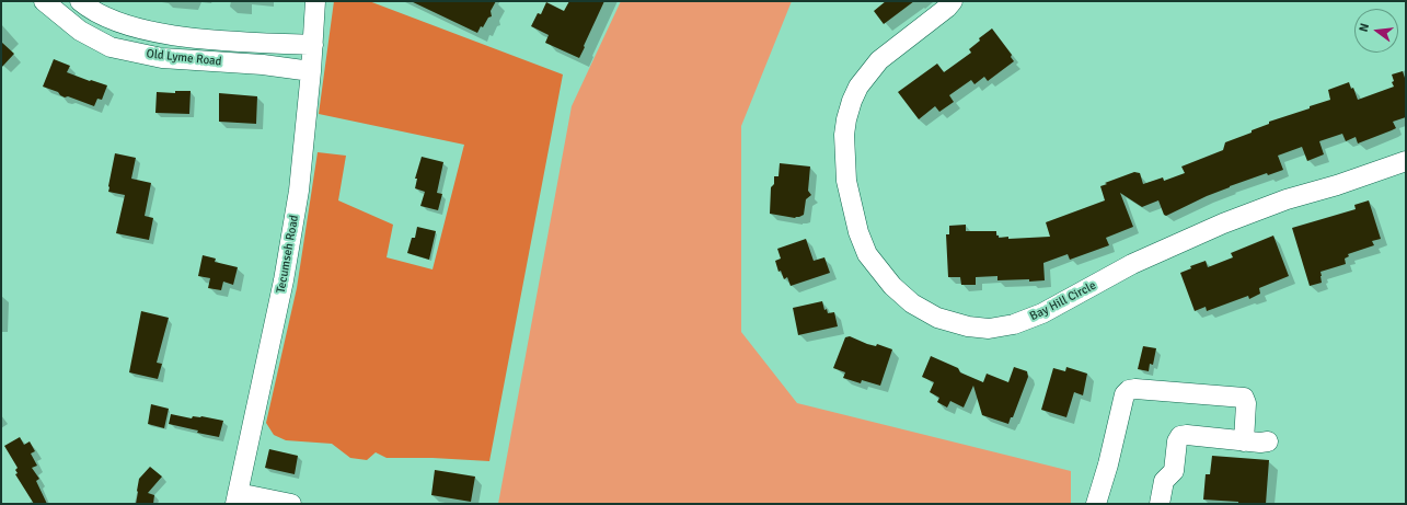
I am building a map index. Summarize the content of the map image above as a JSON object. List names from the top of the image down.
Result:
{
  "streets": {
    "street": ["Old Lyme Road", "Tecumseh Road", "Bay Hill Circle"]
  },
  "crossings": [
    ["Old Lyme Road", "Tecumseh Road"]
  ],
  "north": "left"
}
